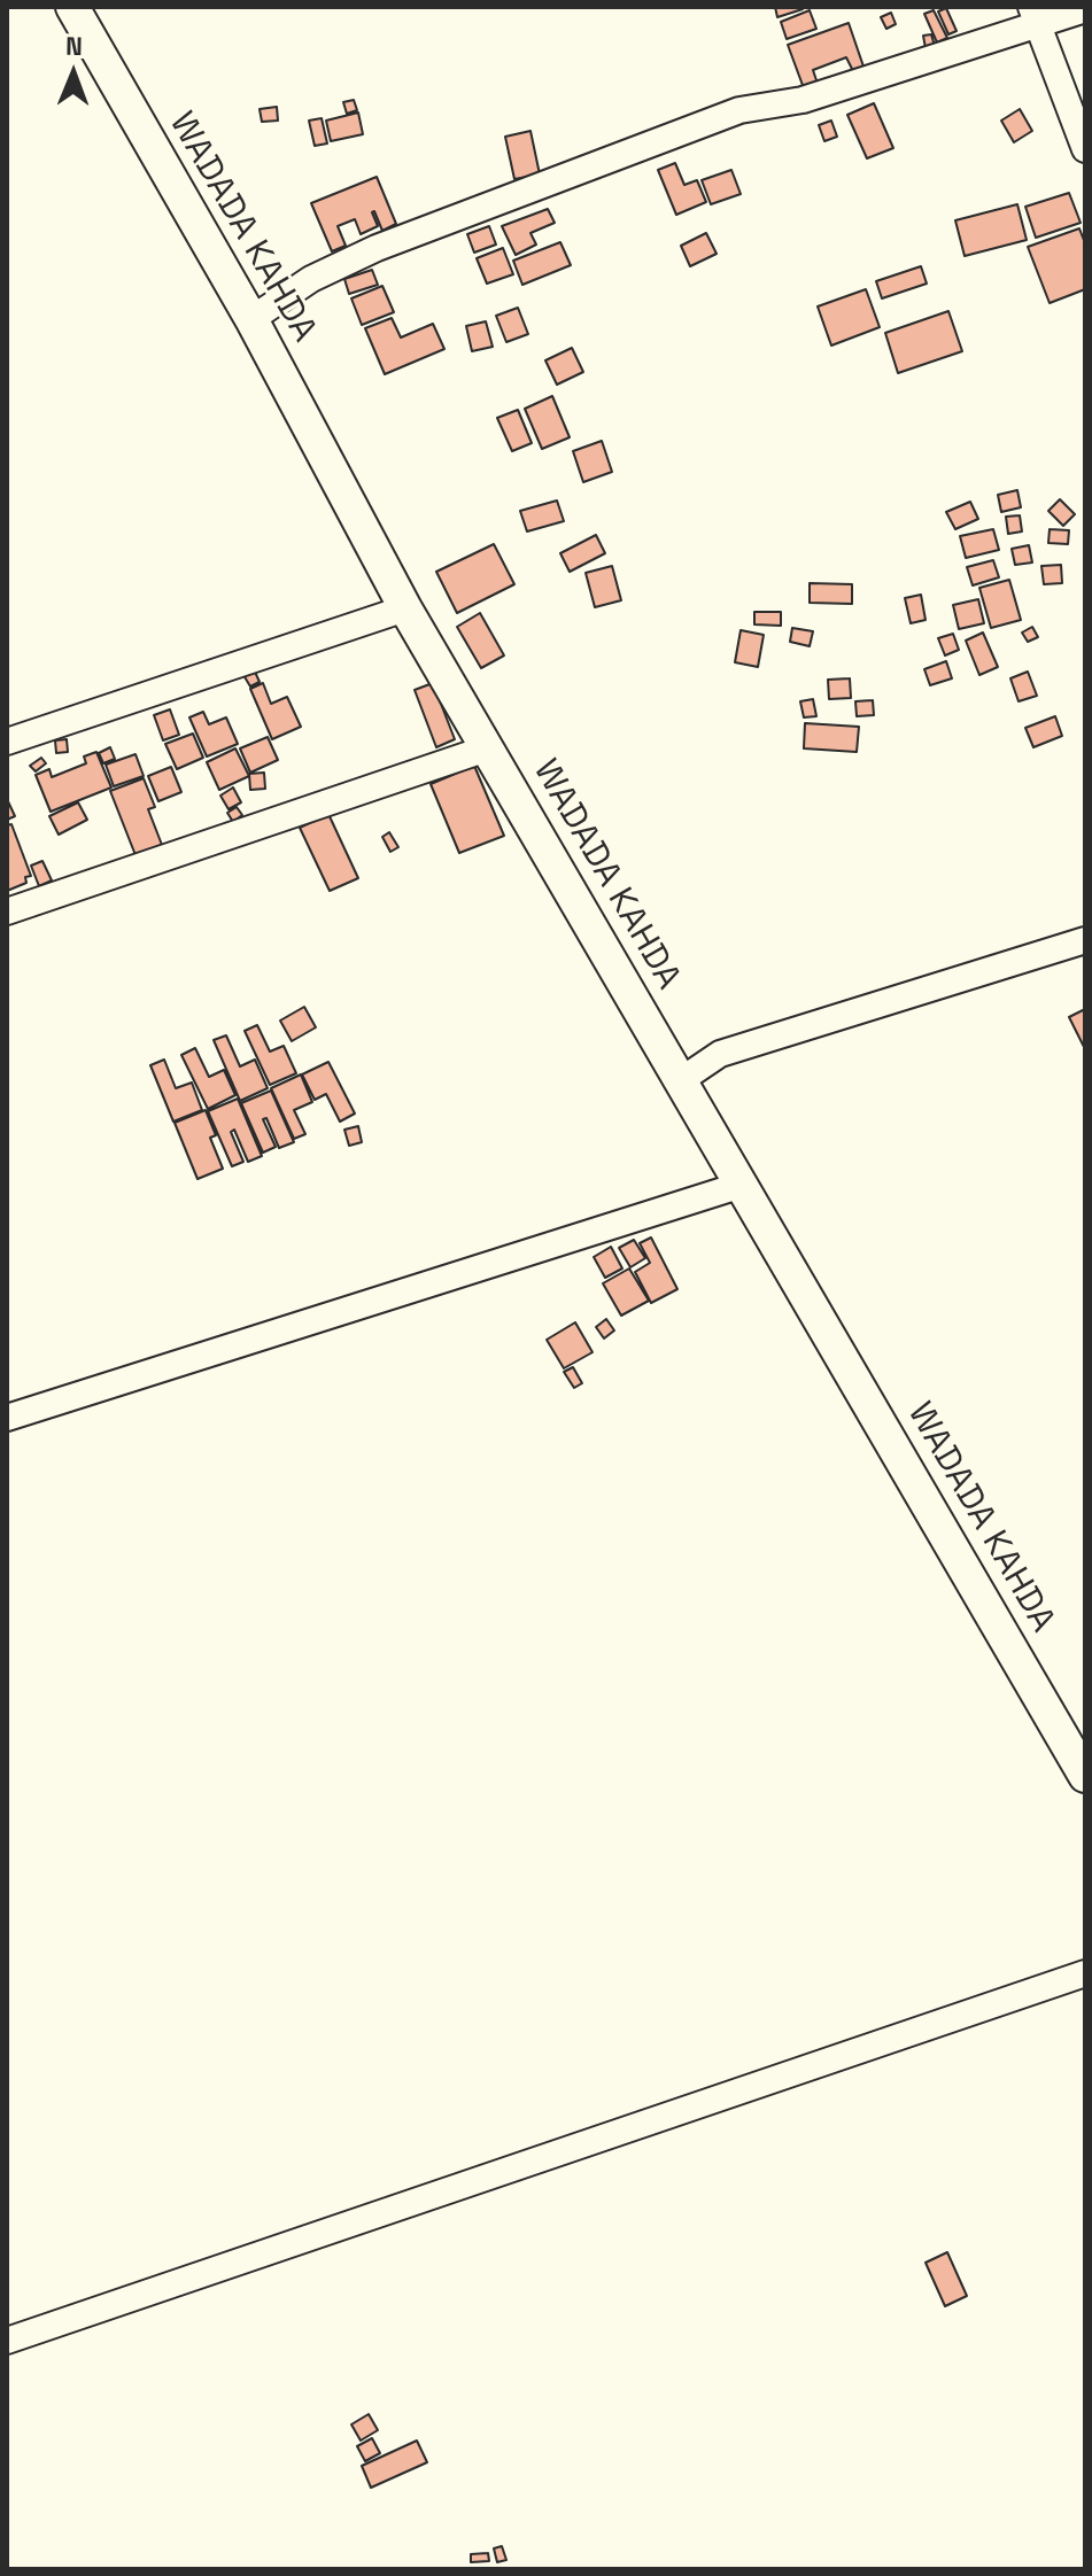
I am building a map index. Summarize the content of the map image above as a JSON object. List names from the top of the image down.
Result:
{
  "streets": {
    "main road": ["WADADA KAHDA"]
  },
  "north": "top"
}
